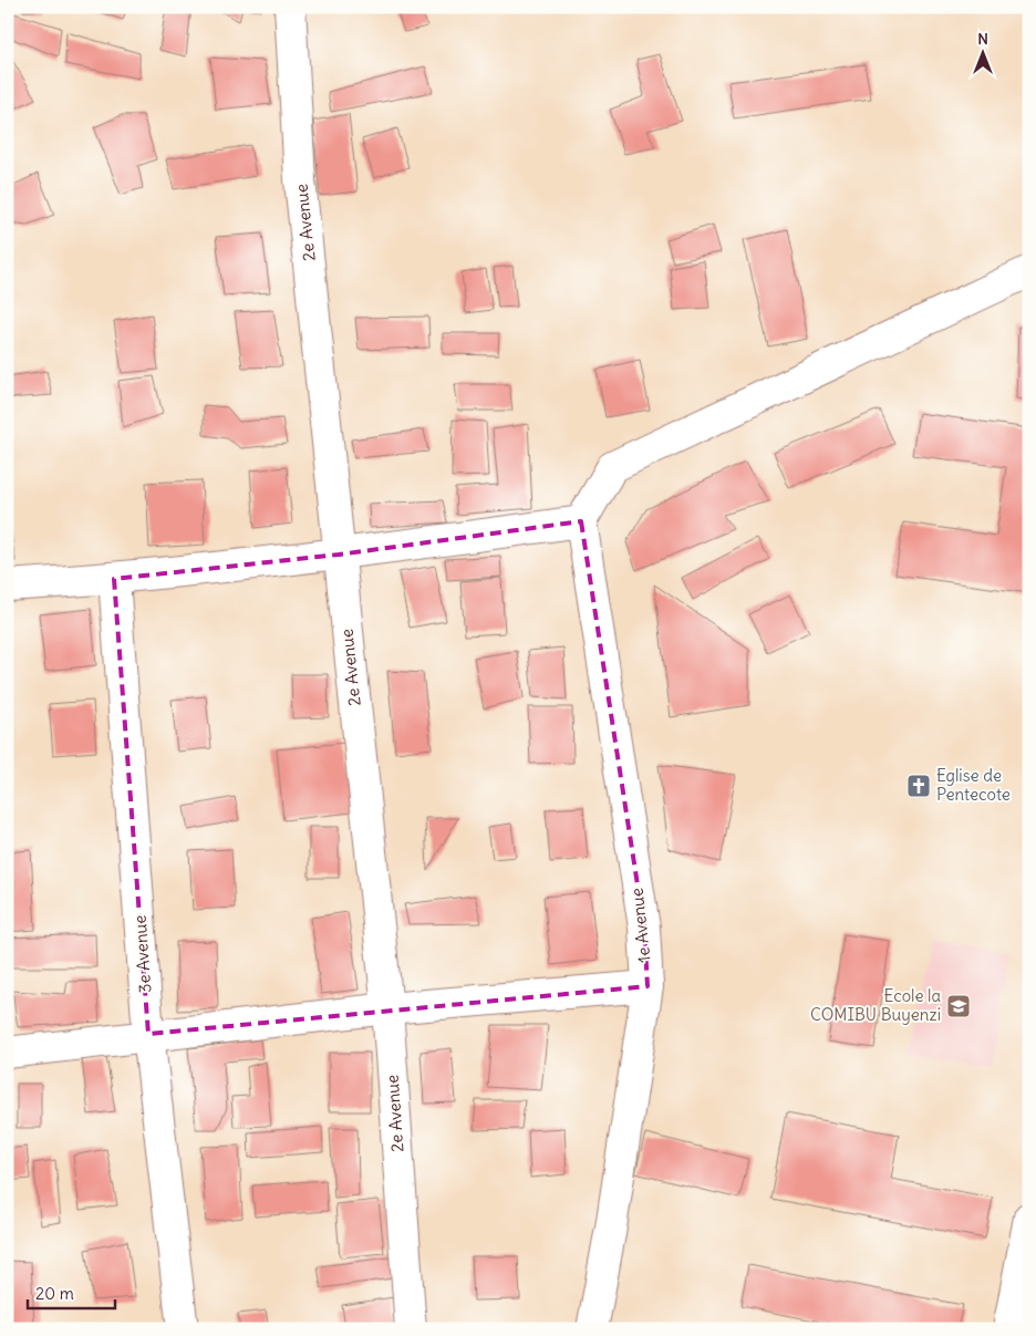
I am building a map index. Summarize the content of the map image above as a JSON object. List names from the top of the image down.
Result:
{
  "streets": {
    "main road": ["2e Avenue", "1e Avenue", "3e Avenue"]
  },
  "places": {
    "church": ["Eglise de Pentecote"],
    "school or university": ["Ecole la COMIBU Buyenzi"]
  },
  "scale_bar": "20 m",
  "north": "top"
}
